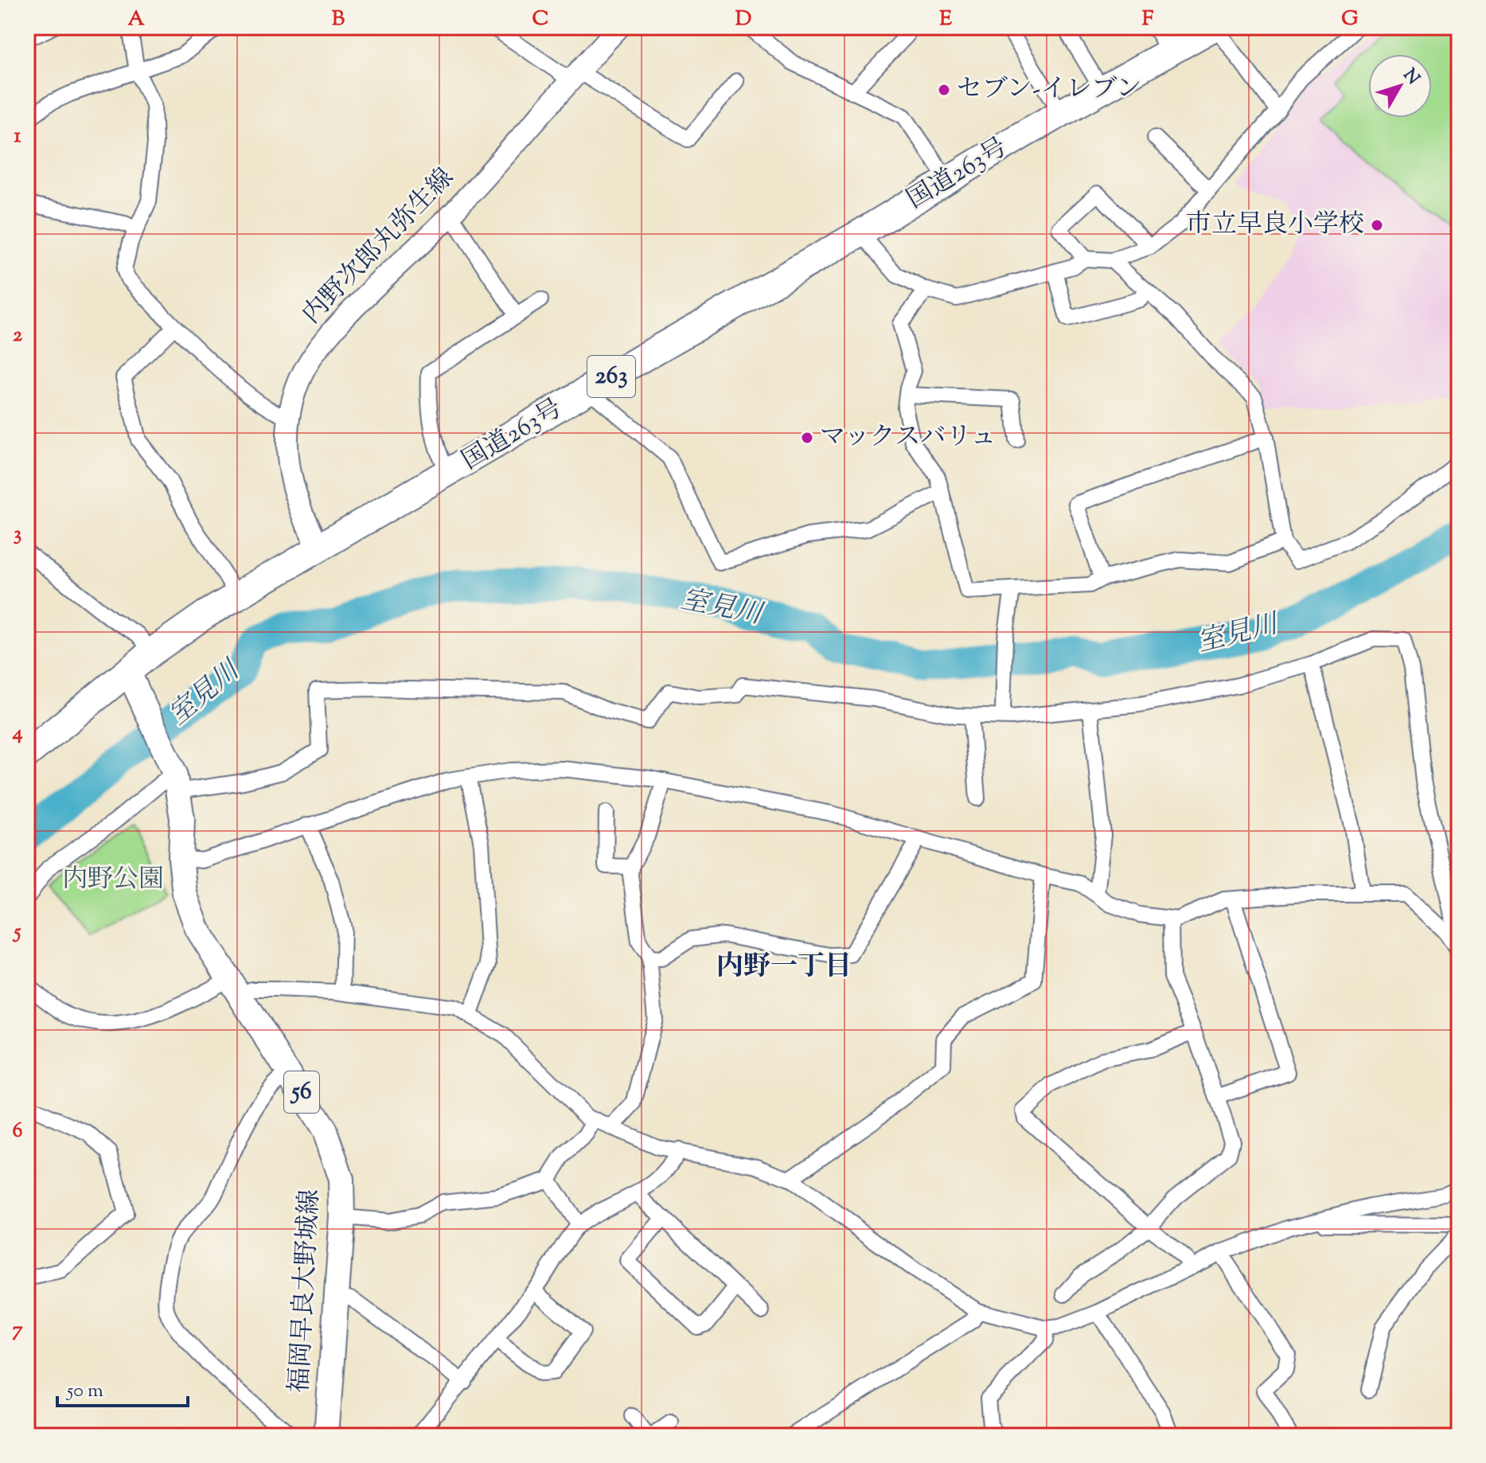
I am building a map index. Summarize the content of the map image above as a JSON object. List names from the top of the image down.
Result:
{
  "streets": {
    "highway": ["国道263号", "263"],
    "main road": ["内野次郎丸弥生線", "56", "福岡早良大野城線"]
  },
  "crossings": [
    ["国道263号", "内野次郎丸弥生線"],
    ["国道263号", "56"],
    ["56", "福岡早良大野城線"]
  ],
  "districts": ["内野一丁目"],
  "water": ["室見川"],
  "parks": ["内野公園"],
  "places": ["セブン-イレブン", "市立早良小学校", "マックスバリュ"],
  "scale_bar": "50 m",
  "north": "top right",
  "grid": {
    "columns": [
      "A",
      "B",
      "C",
      "D",
      "E",
      "F",
      "G"
    ],
    "rows": [
      "1",
      "2",
      "3",
      "4",
      "5",
      "6",
      "7"
    ]
  }
}
